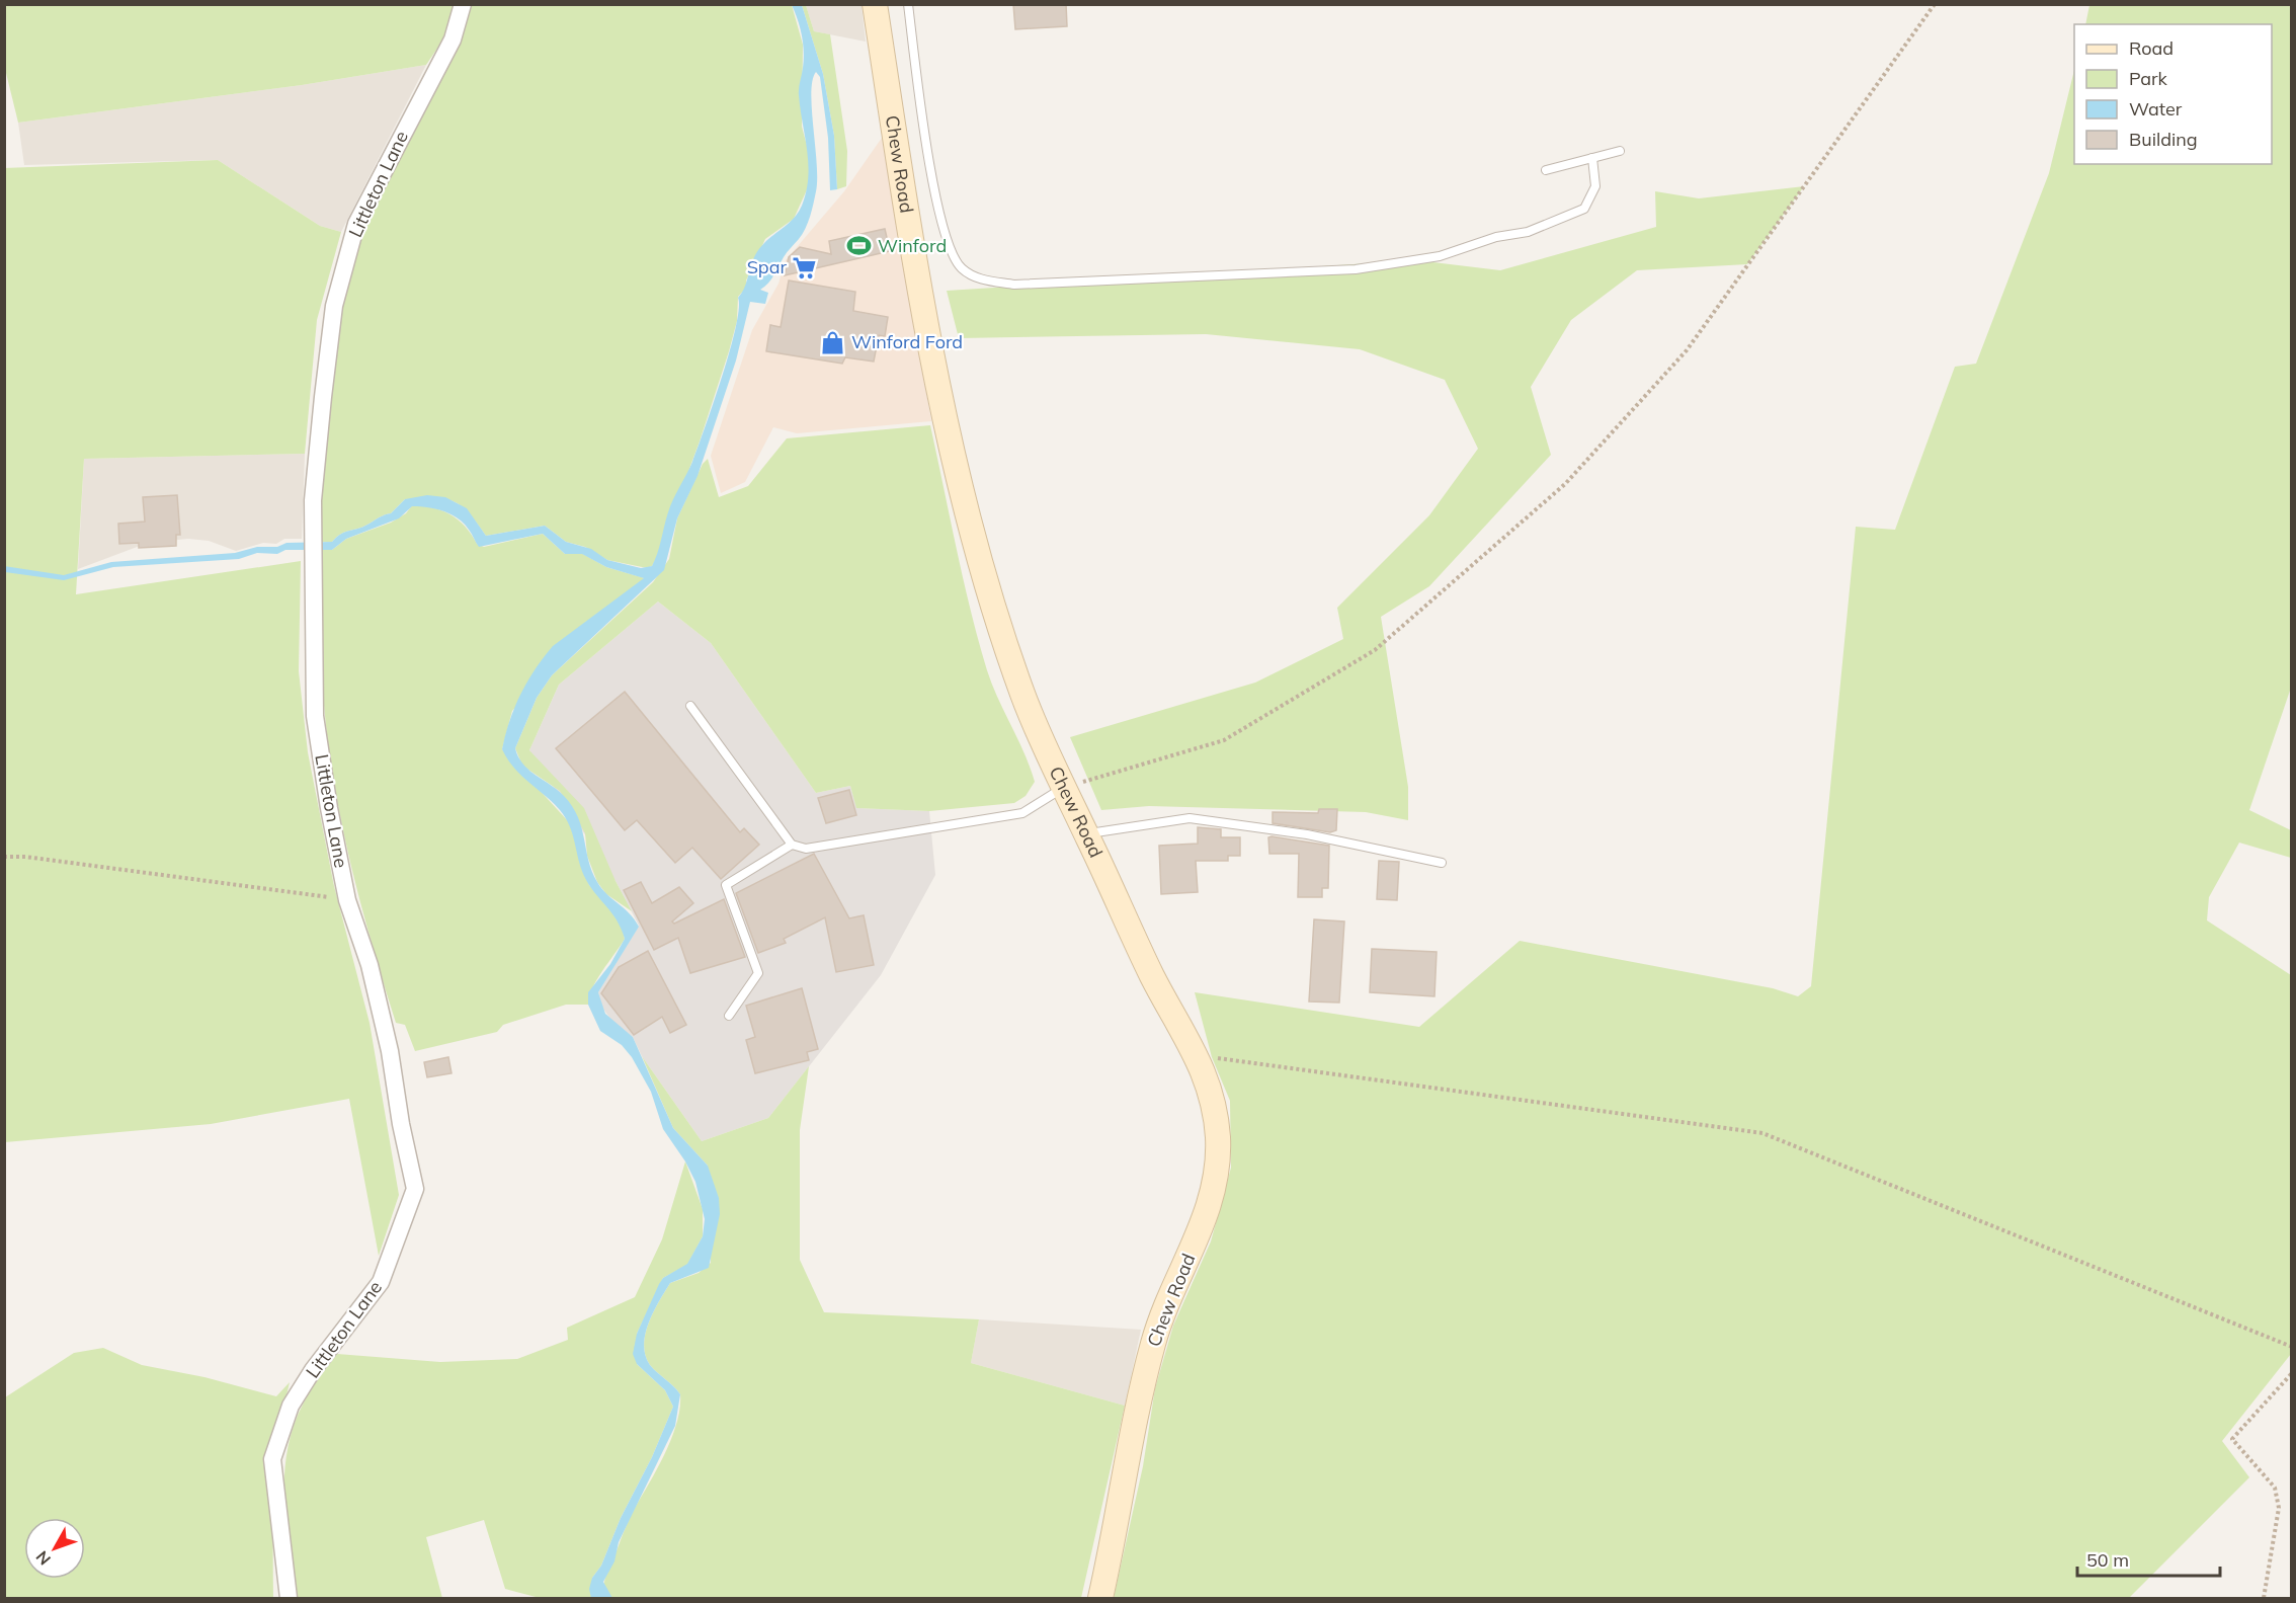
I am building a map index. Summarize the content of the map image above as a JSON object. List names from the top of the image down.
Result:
{
  "streets": {
    "main road": ["Chew Road"],
    "street": ["Littleton Lane"]
  },
  "places": {
    "sports": ["Winford"],
    "supermarket": ["Spar"],
    "shop": ["Winford Ford"]
  },
  "legend": [
    "Road",
    "Park",
    "Water",
    "Building"
  ],
  "scale_bar": "50 m",
  "north": "bottom left"
}
